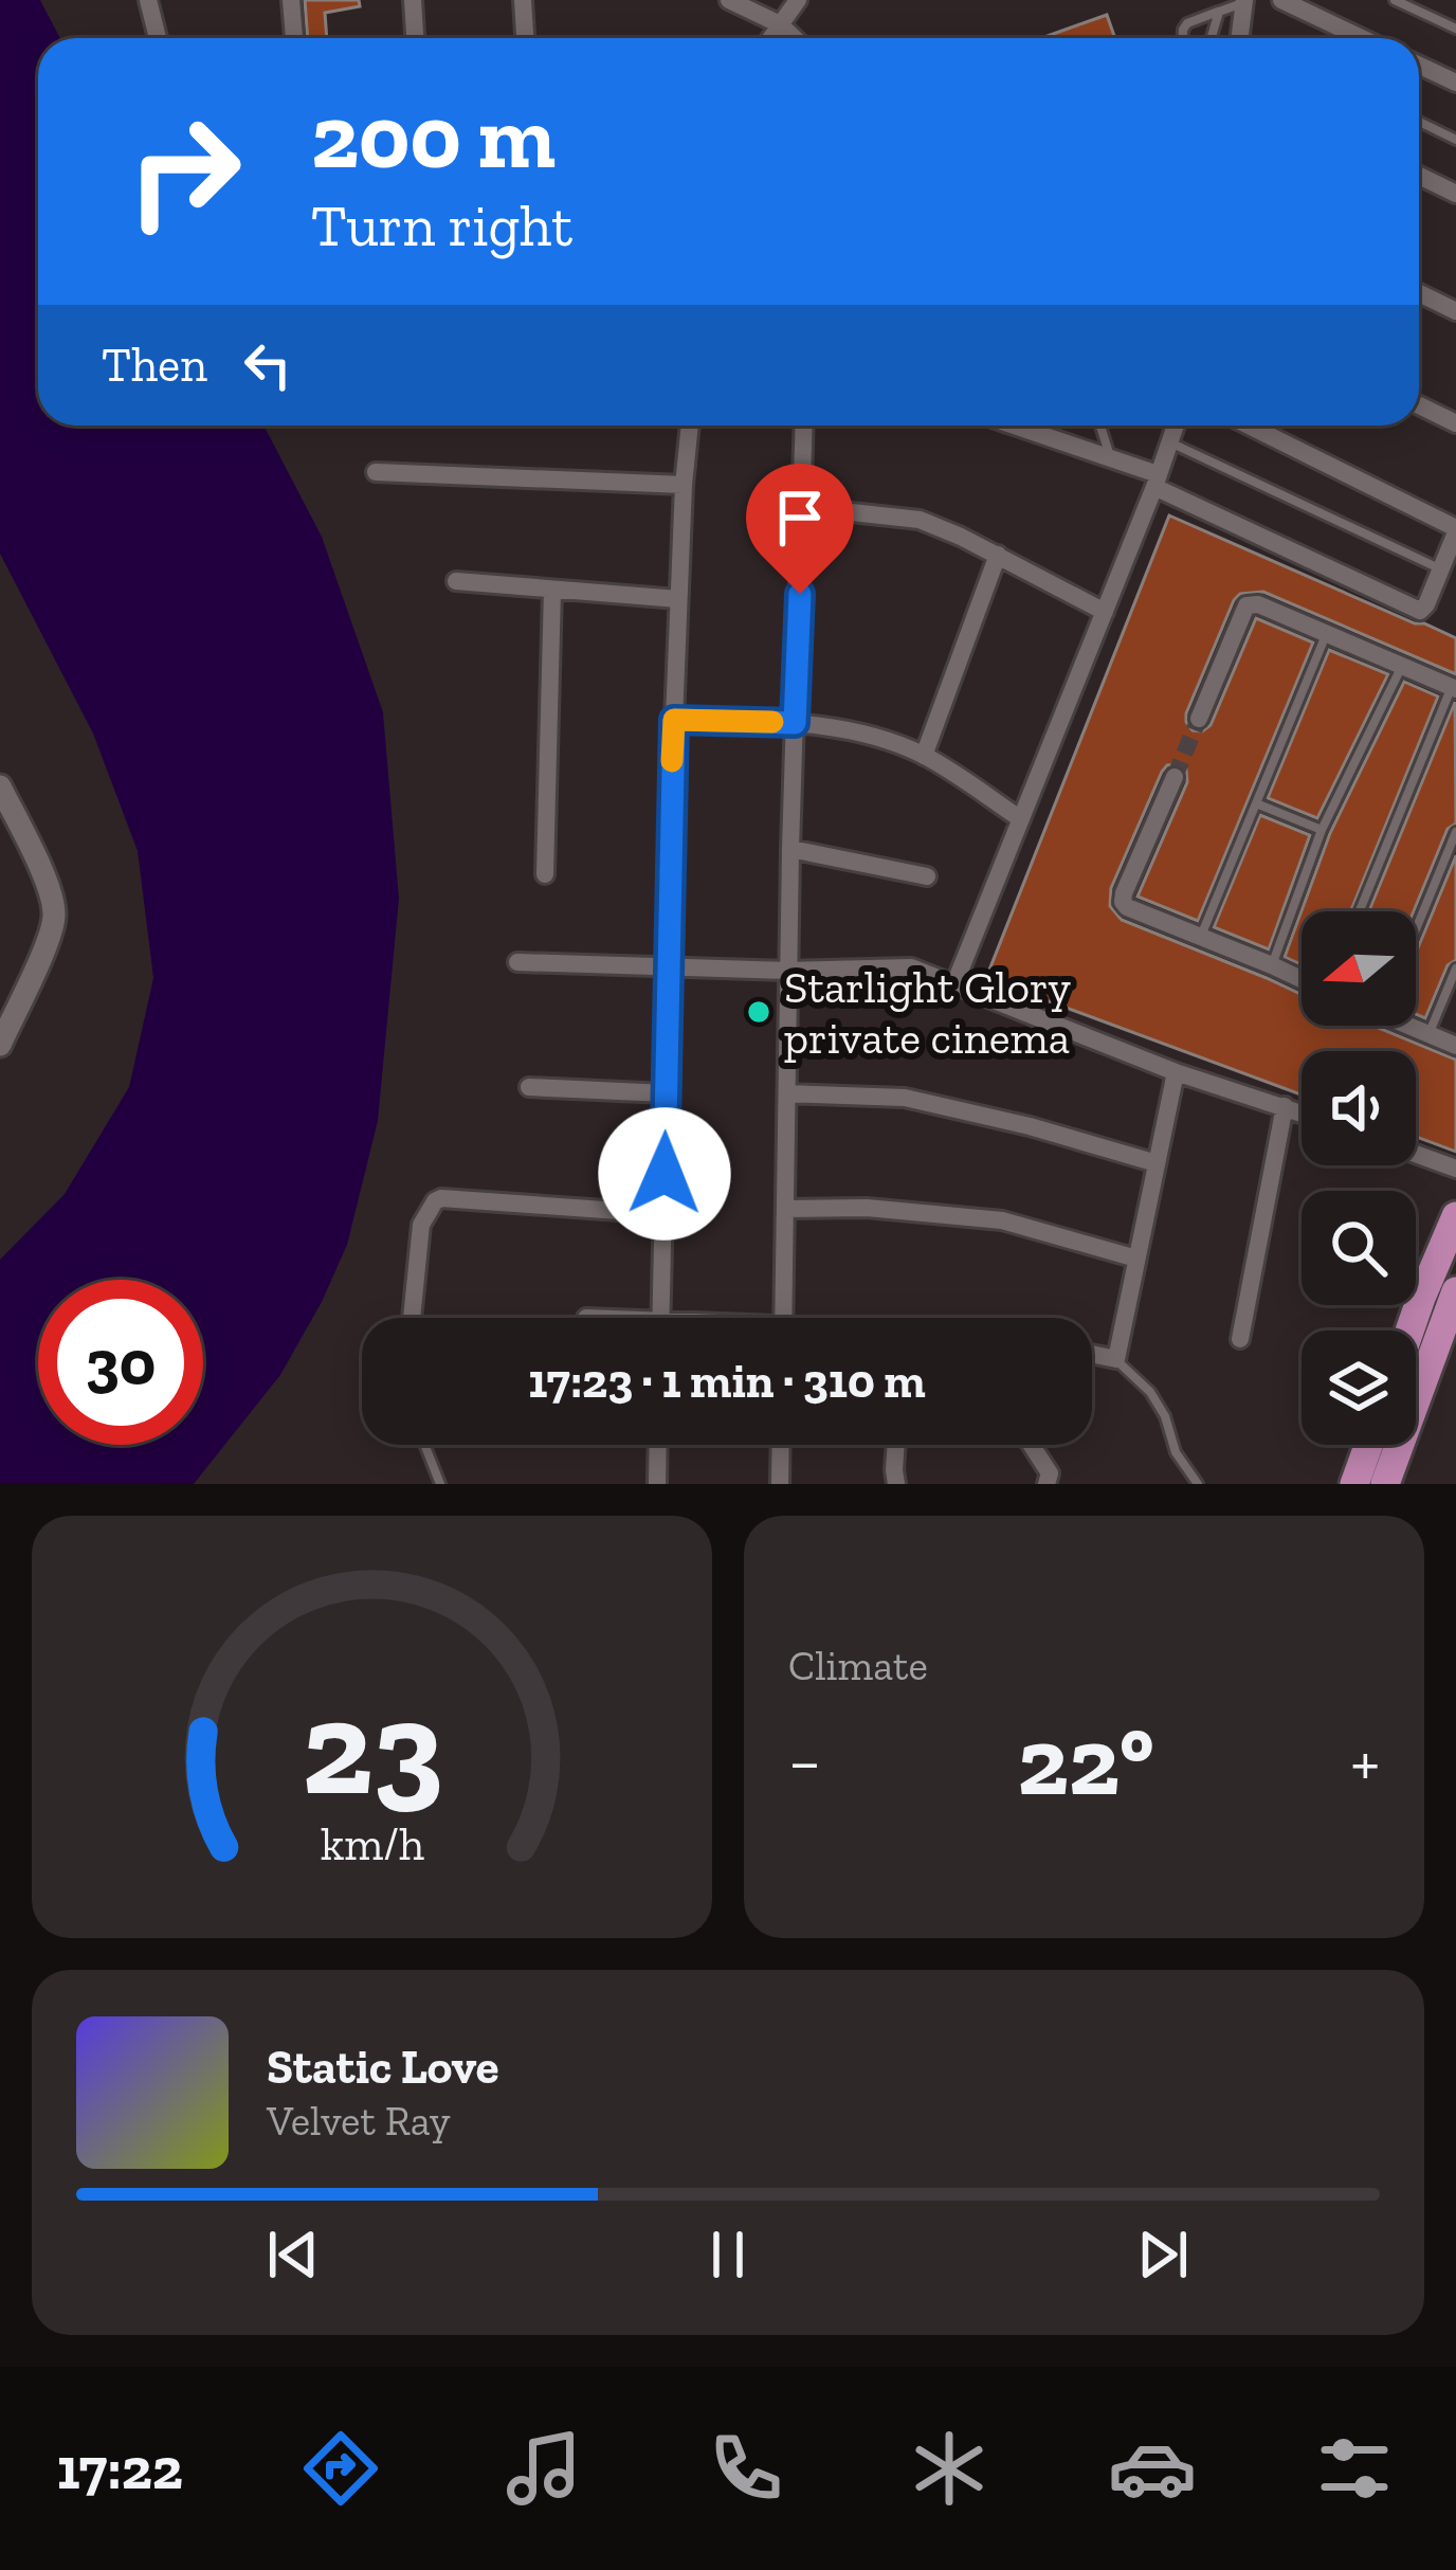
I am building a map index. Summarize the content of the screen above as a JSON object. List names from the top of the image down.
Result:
{
  "places": ["Starlight Glory private cinema"],
  "north": "left",
  "page": {
    "turn": ["200 m", "Turn right"],
    "then": "Then",
    "limit": "30",
    "trip": "17:23 · 1 min · 310 m",
    "tile": "Climate",
    "heat": ["−", "22°", "+"],
    "song": ["Static Love", "Velvet Ray"],
    "tabs": "17:22",
    "gauge": ["23", "km/h"]
  }
}
